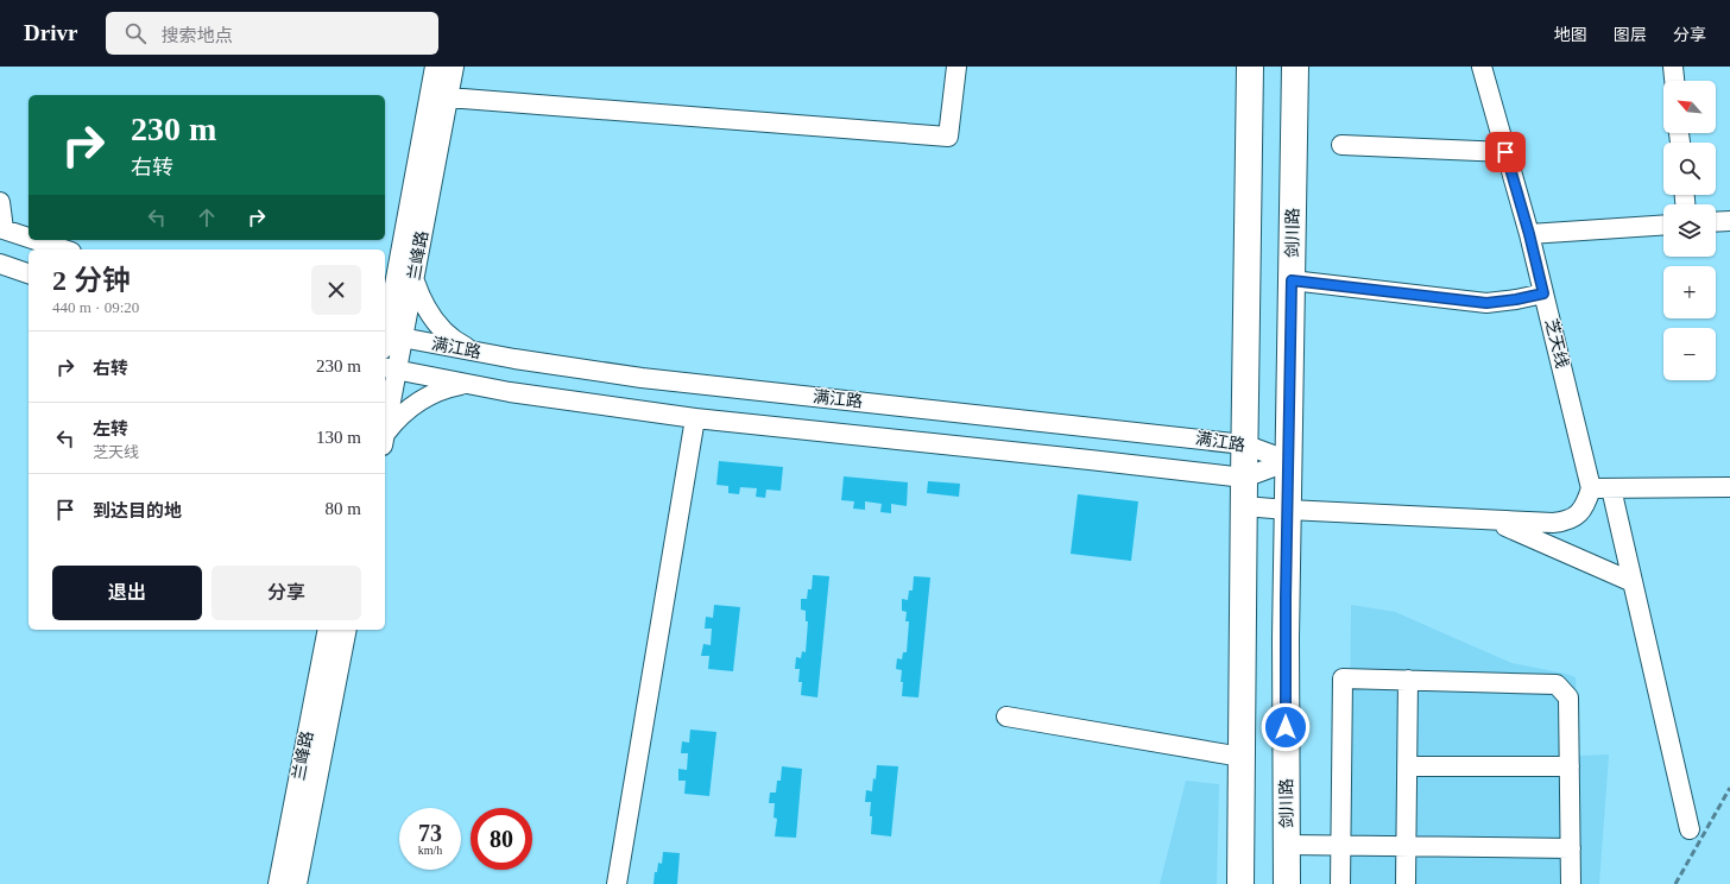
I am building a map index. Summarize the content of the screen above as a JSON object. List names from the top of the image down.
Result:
{
  "streets": {
    "highway": ["剑川路"],
    "street": ["兰峰路", "芝天线", "满江路"]
  },
  "crossings": [
    ["剑川路", "满江路"],
    ["兰峰路", "满江路"]
  ],
  "north": "top left",
  "page": {
    "header": "Drivr",
    "search": "搜索地点",
    "nav": ["地图", "图层", "分享"],
    "map_buttons": ["+", "−"],
    "turn": ["230 m", "右转"],
    "heading": ["2 分钟", "440 m · 09:20"],
    "list": [
      {
        "name": "右转",
        "value": "230 m"
      },
      {
        "name": "左转",
        "note": "芝天线",
        "value": "130 m"
      },
      {
        "name": "到达目的地",
        "value": "80 m"
      }
    ],
    "buttons": ["退出", "分享"],
    "speed": "73 km/h",
    "limit": "80"
  }
}
